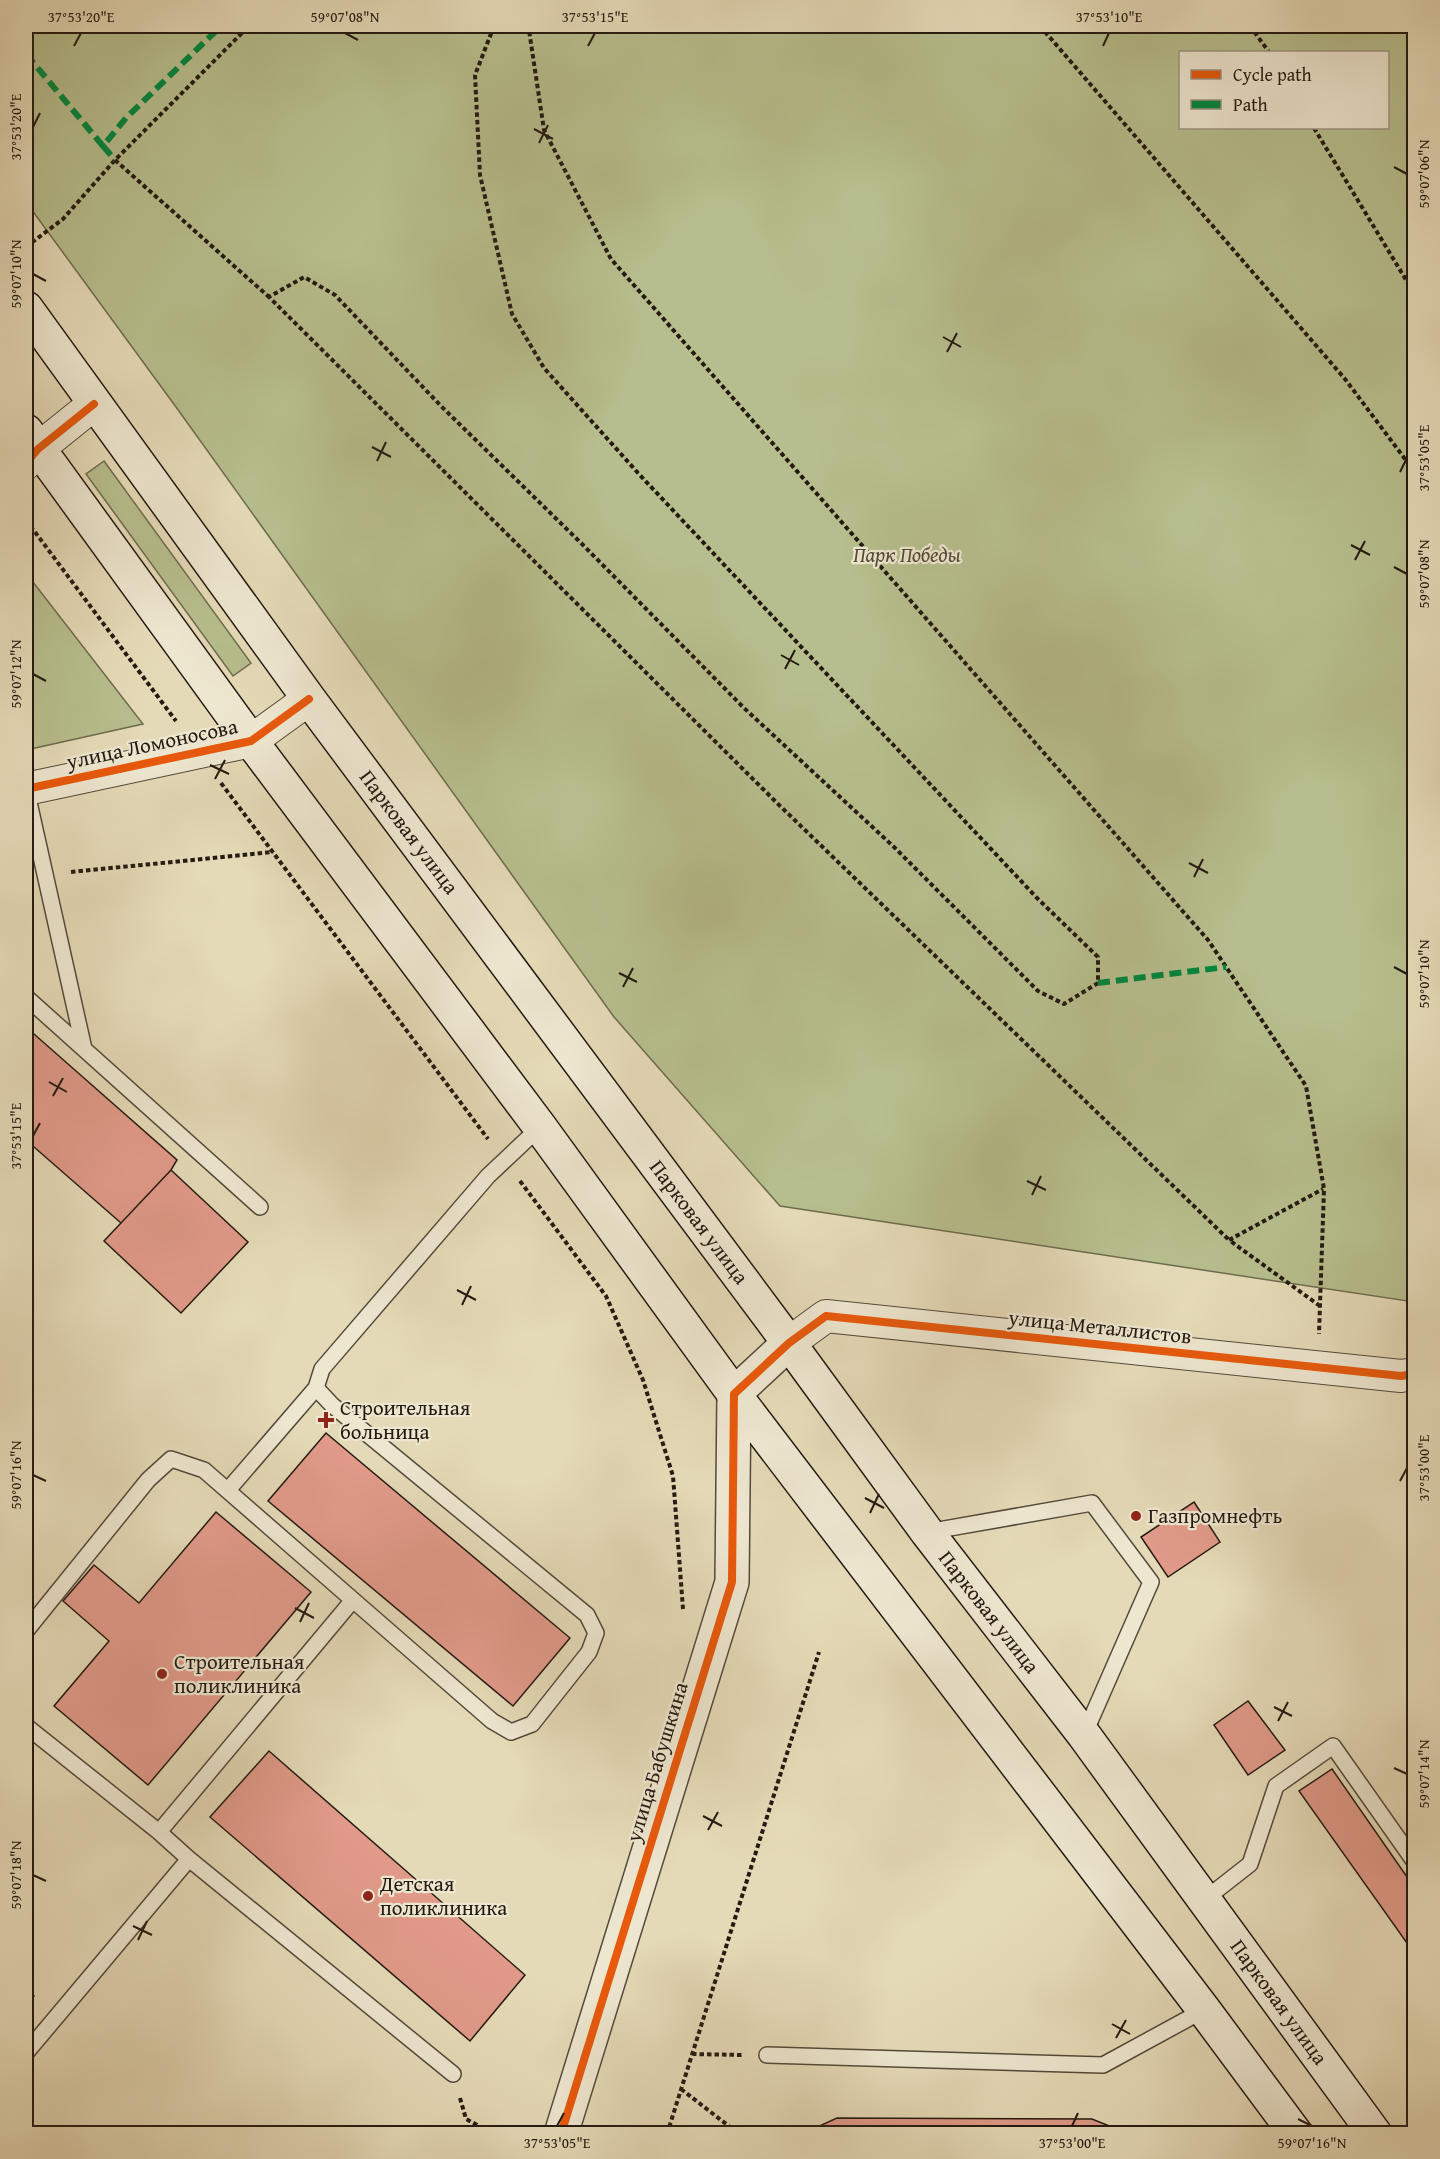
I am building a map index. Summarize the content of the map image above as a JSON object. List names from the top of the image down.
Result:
{
  "streets": {
    "main road": ["Парковая улица", "улица Бабушкина"],
    "street": ["улица Ломоносова", "улица Металлистов"]
  },
  "crossings": [
    ["улица Ломоносова", "Парковая улица"],
    ["Парковая улица", "улица Металлистов"]
  ],
  "parks": ["Парк Победы"],
  "places": {
    "health": ["Строительная больница"],
    "other": ["Газпромнефть", "Строительная поликлиника", "Детская поликлиника"]
  },
  "legend": ["Cycle path", "Path"],
  "coordinates": [
    "37°53'20\"E",
    "59°07'08\"N",
    "37°53'15\"E",
    "37°53'10\"E",
    "59°07'06\"N",
    "59°07'10\"N",
    "37°53'05\"E",
    "59°07'12\"N",
    "37°53'00\"E",
    "59°07'16\"N",
    "59°07'14\"N",
    "59°07'18\"N"
  ]
}
